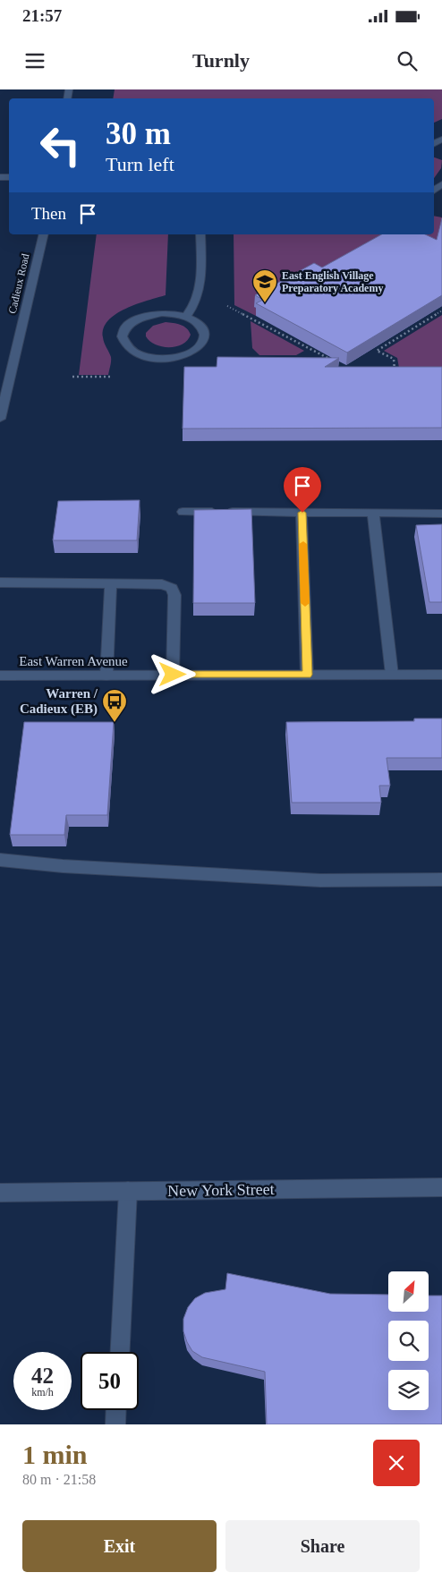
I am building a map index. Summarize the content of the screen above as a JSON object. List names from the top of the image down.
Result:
{
  "streets": {
    "street": ["Cadieux Road", "East Warren Avenue", "New York Street"]
  },
  "places": {
    "school or university": ["East English Village Preparatory Academy"],
    "bus stop": ["Warren / Cadieux (EB)"]
  },
  "north": "top right",
  "page": {
    "status": "21:57",
    "header": "Turnly",
    "turn": ["30 m", "Turn left"],
    "then": "Then",
    "speed": "42 km/h",
    "limit": "50",
    "heading": ["1 min", "80 m · 21:58"],
    "buttons": ["Exit", "Share"]
  }
}
